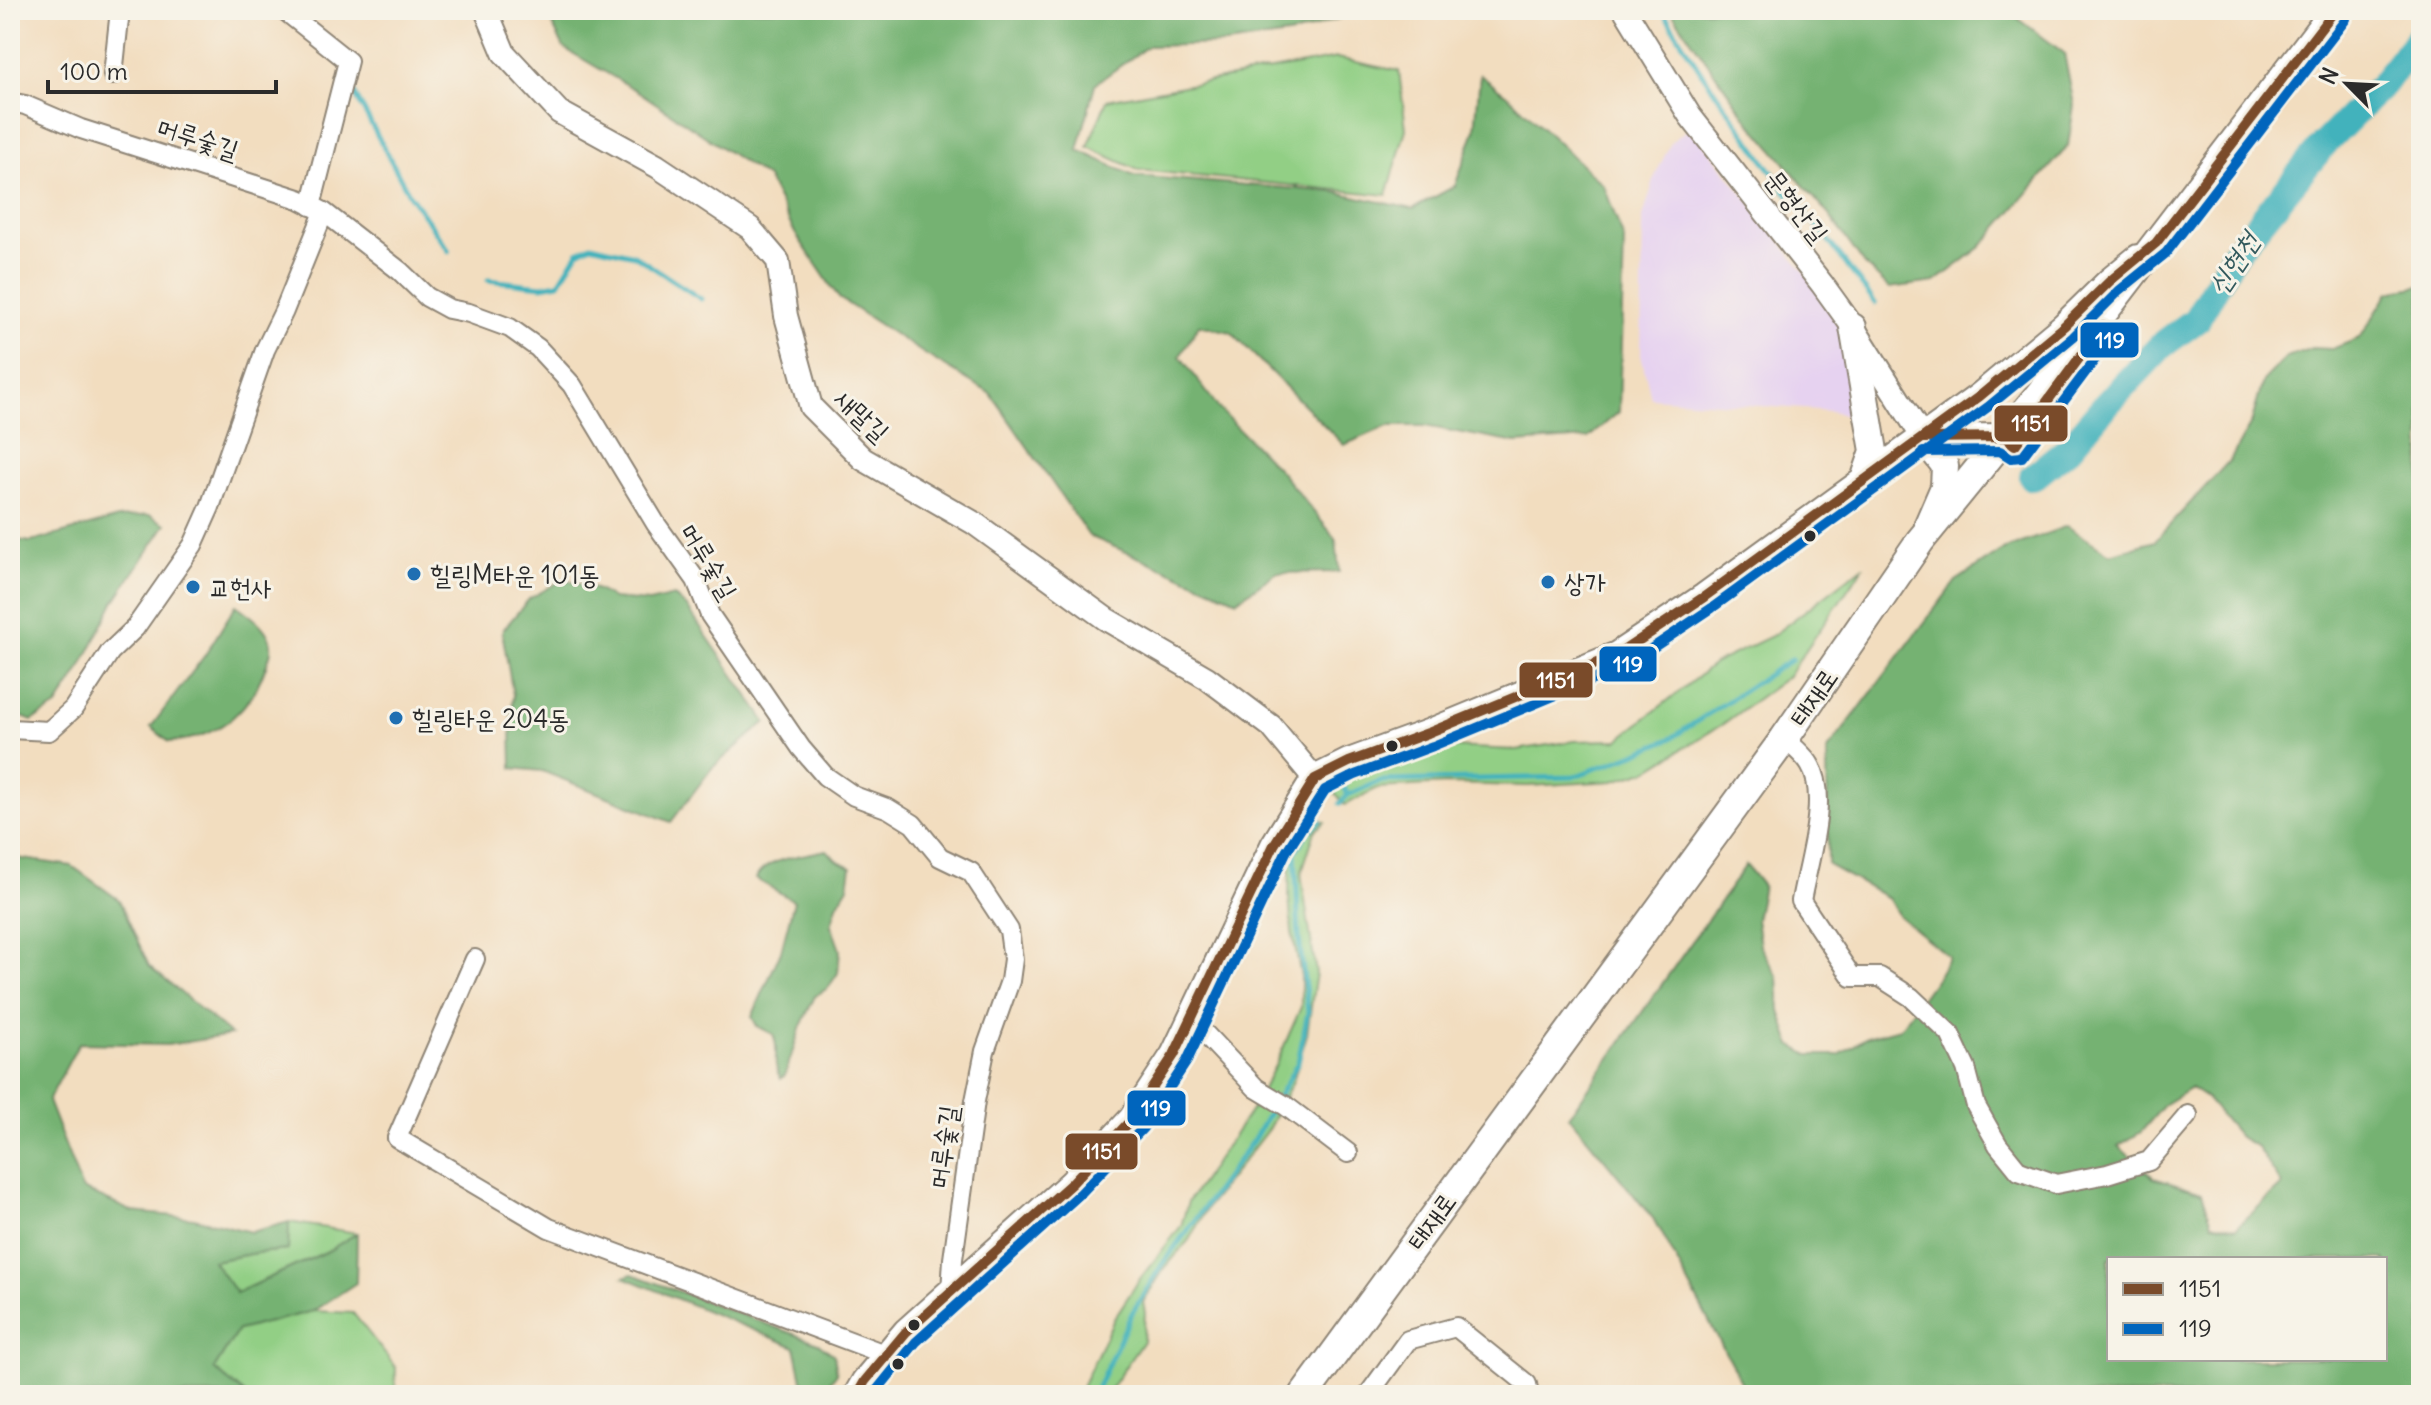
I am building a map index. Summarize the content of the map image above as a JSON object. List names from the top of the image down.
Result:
{
  "streets": {
    "main road": ["태재로"],
    "street": ["머루숯길", "문형산길", "새말길"]
  },
  "water": ["신현천"],
  "places": [
    "힐링M타운 101동",
    "상가",
    "교헌사",
    "힐링타운 204동"
  ],
  "lines": ["transit line 1151", "transit line 119"],
  "legend": ["1151", "119"],
  "scale_bar": "100 m",
  "north": "top left"
}
